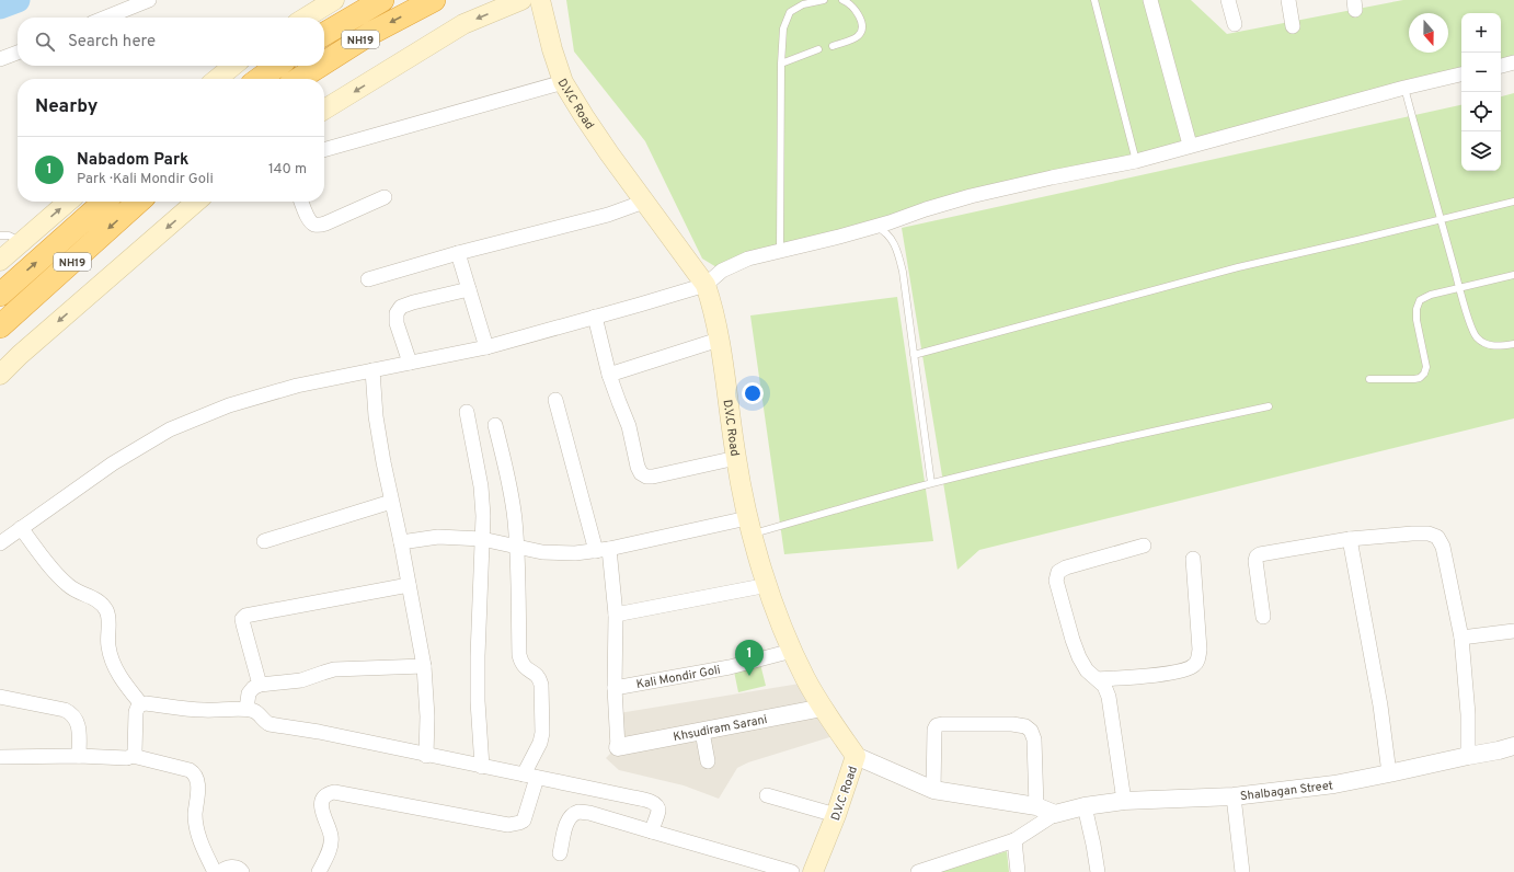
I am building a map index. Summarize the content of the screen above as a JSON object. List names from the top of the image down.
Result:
{
  "streets": {
    "highway": ["NH19"],
    "main road": ["D.V.C Road"],
    "street": ["Kali Mondir Goli", "Khsudiram Sarani", "Shalbagan Street"]
  },
  "crossings": [
    ["D.V.C Road", "Kali Mondir Goli"],
    ["D.V.C Road", "Khsudiram Sarani"]
  ],
  "north": "bottom",
  "page": {
    "map_buttons": ["+", "−"],
    "search": "Search here",
    "heading": "Nearby",
    "list": [
      {
        "mark": "1",
        "name": "Nabadom Park",
        "note": "Park · Kali Mondir Goli",
        "value": "140 m"
      }
    ],
    "pins": "1"
  }
}
